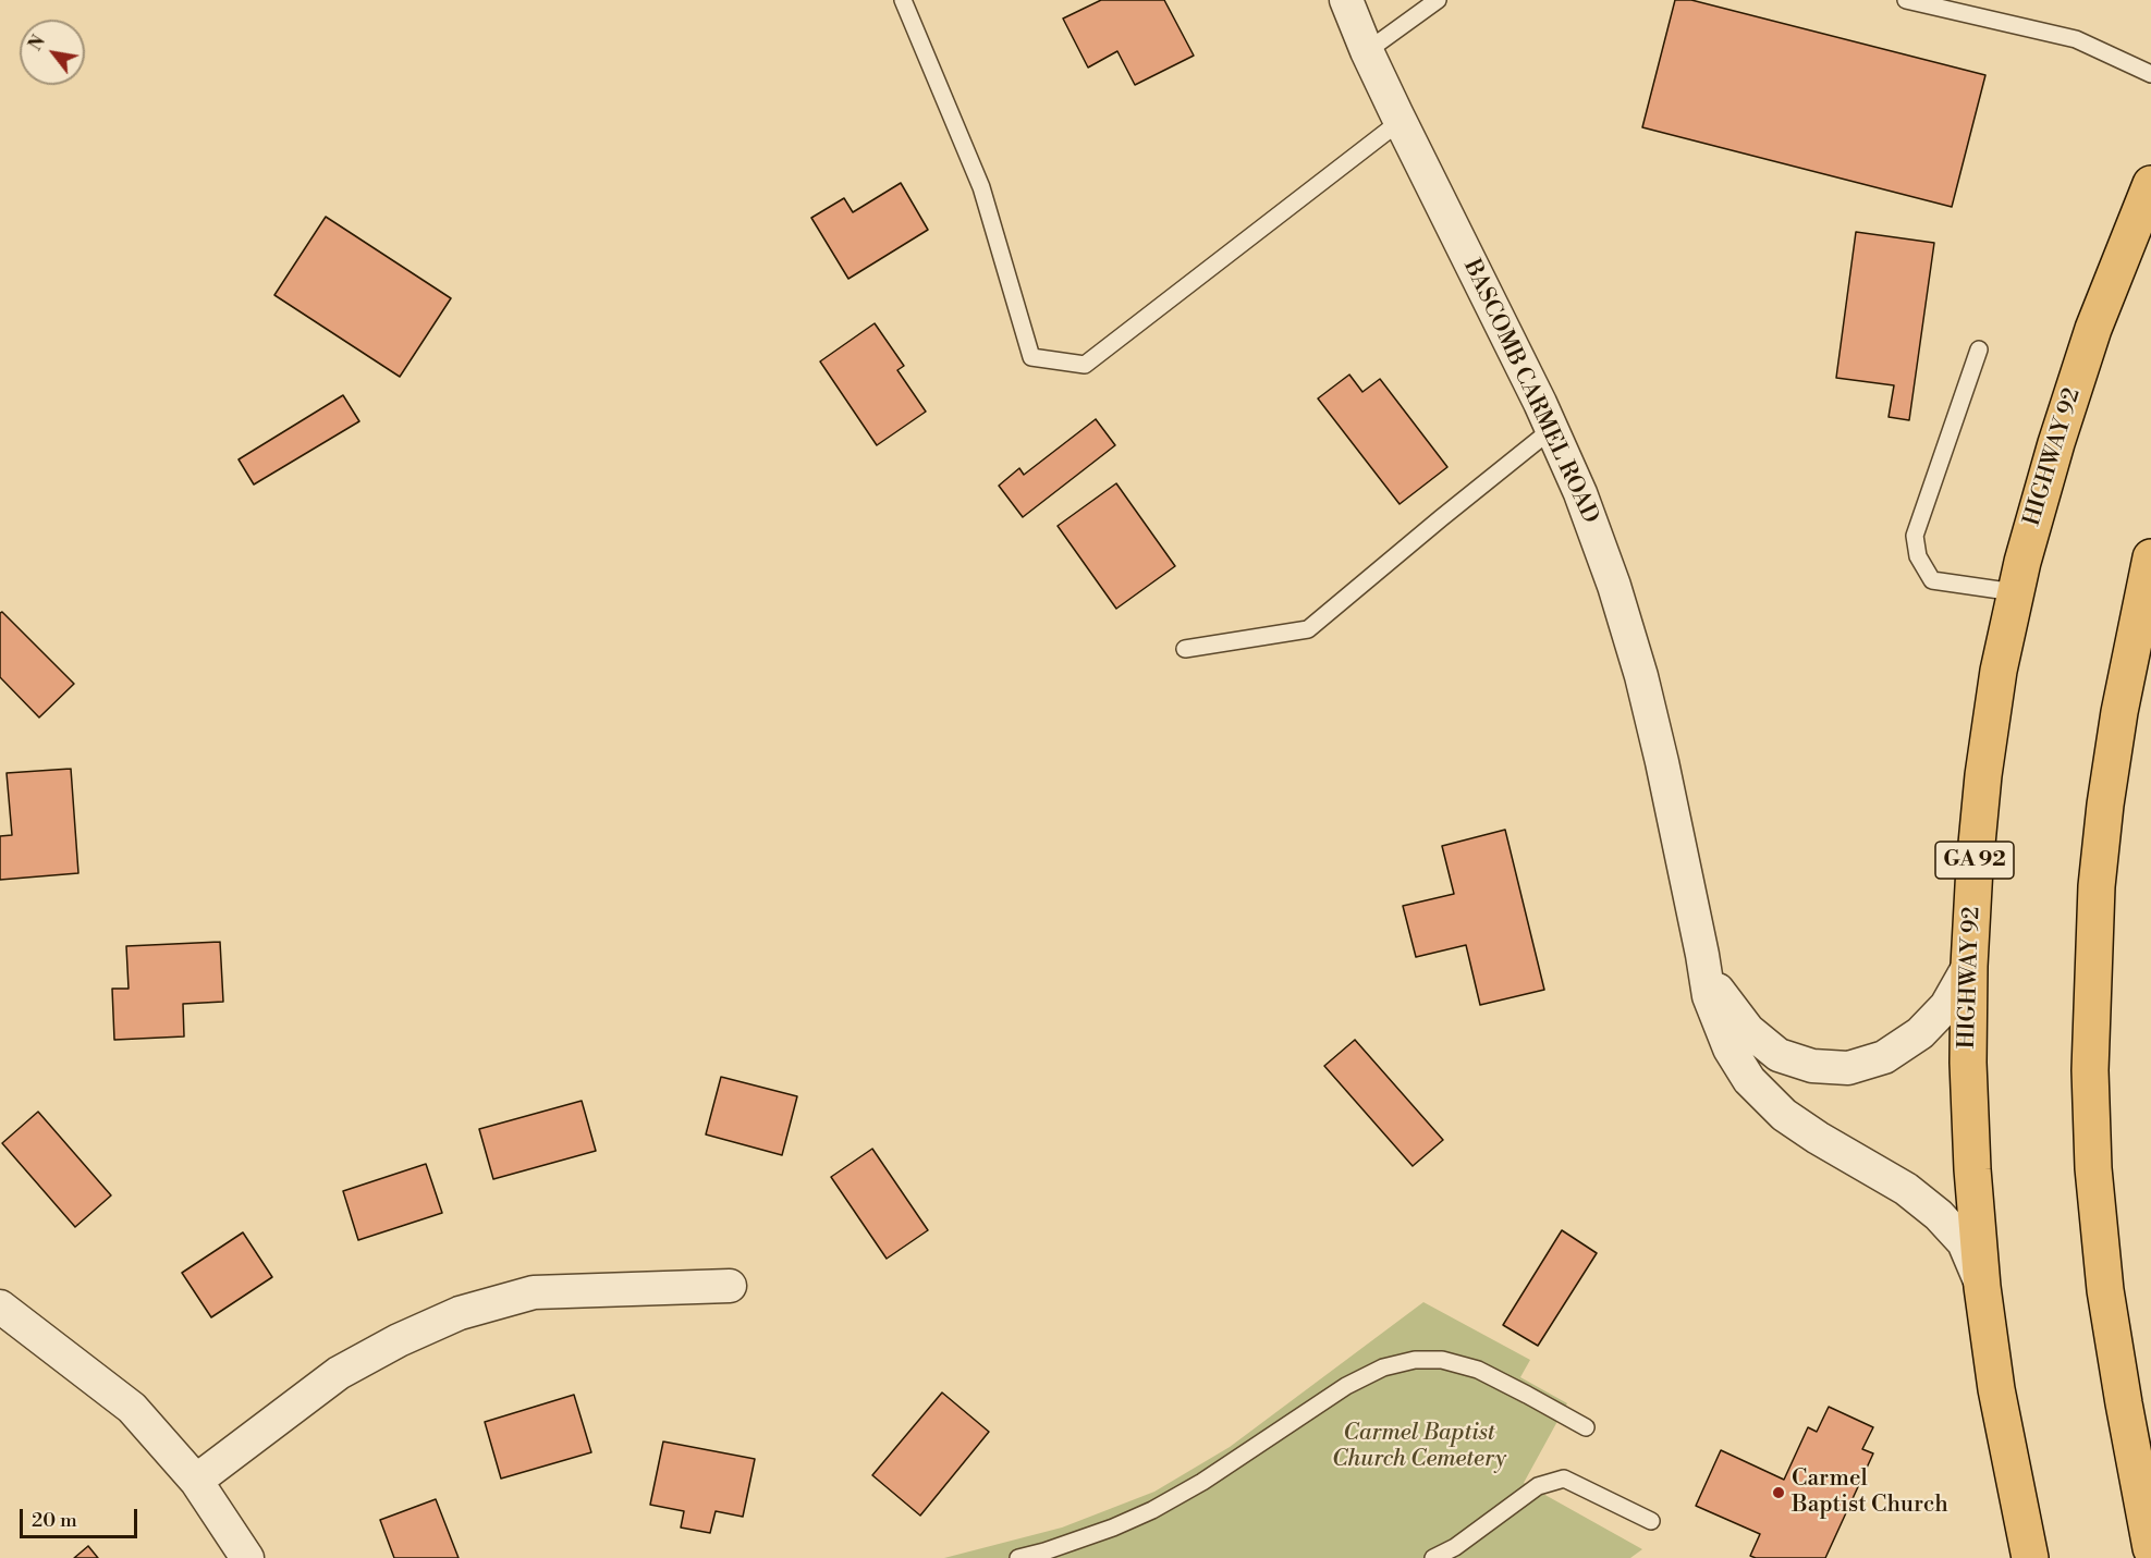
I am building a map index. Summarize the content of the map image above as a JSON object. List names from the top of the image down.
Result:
{
  "streets": {
    "main road": ["HIGHWAY 92", "GA 92"],
    "street": ["BASCOMB CARMEL ROAD"]
  },
  "crossings": [
    ["BASCOMB CARMEL ROAD", "HIGHWAY 92"]
  ],
  "parks": ["Carmel Baptist Church Cemetery"],
  "places": ["Carmel Baptist Church"],
  "scale_bar": "20 m",
  "north": "top left"
}
